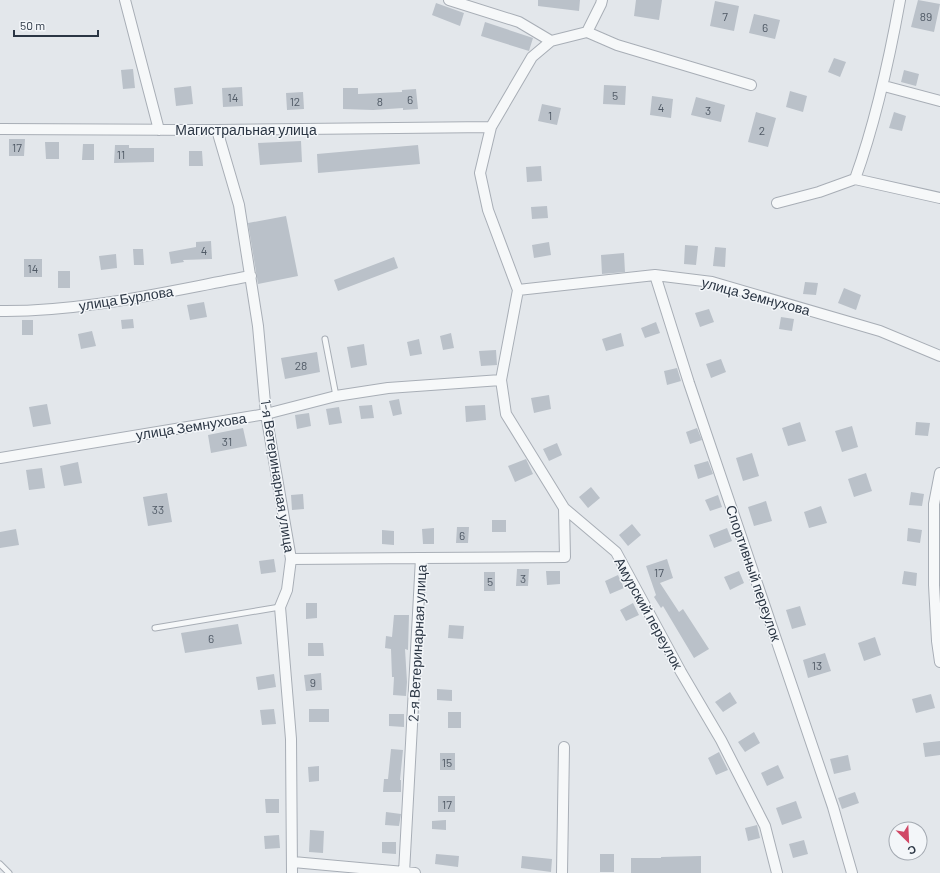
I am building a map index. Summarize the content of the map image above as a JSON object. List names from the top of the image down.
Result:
{
  "streets": {
    "street": [
      "Магистральная улица",
      "улица Земнухова",
      "улица Бурлова",
      "1-я Ветеринарная улица",
      "Спортивный переулок",
      "Амурский переулок",
      "2-я Ветеринарная улица"
    ]
  },
  "crossings": [
    ["Магистральная улица", "1-я Ветеринарная улица"],
    ["улица Земнухова", "1-я Ветеринарная улица"],
    ["улица Земнухова", "Спортивный переулок"],
    ["улица Земнухова", "Амурский переулок"],
    ["улица Бурлова", "1-я Ветеринарная улица"],
    ["Амурский переулок", "2-я Ветеринарная улица"]
  ],
  "house_numbers": [
    "7",
    "89",
    "6",
    "5",
    "14",
    "6",
    "12",
    "8",
    "4",
    "3",
    "1",
    "2",
    "17",
    "11",
    "4",
    "14",
    "28",
    "31",
    "33",
    "6",
    "17",
    "3",
    "5",
    "6",
    "13",
    "9",
    "15",
    "17"
  ],
  "scale_bar": "50 m",
  "north": "bottom right"
}
